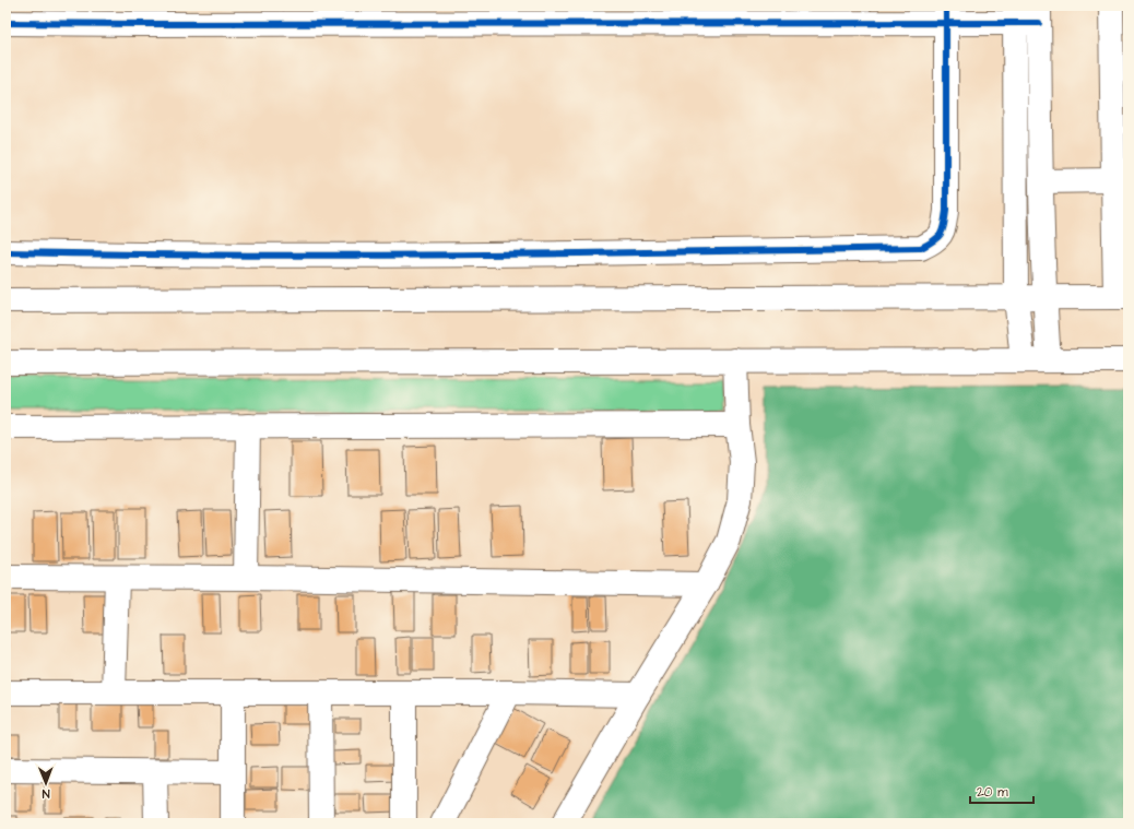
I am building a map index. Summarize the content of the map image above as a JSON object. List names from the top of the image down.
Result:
{
  "scale_bar": "20 m",
  "north": "bottom"
}
